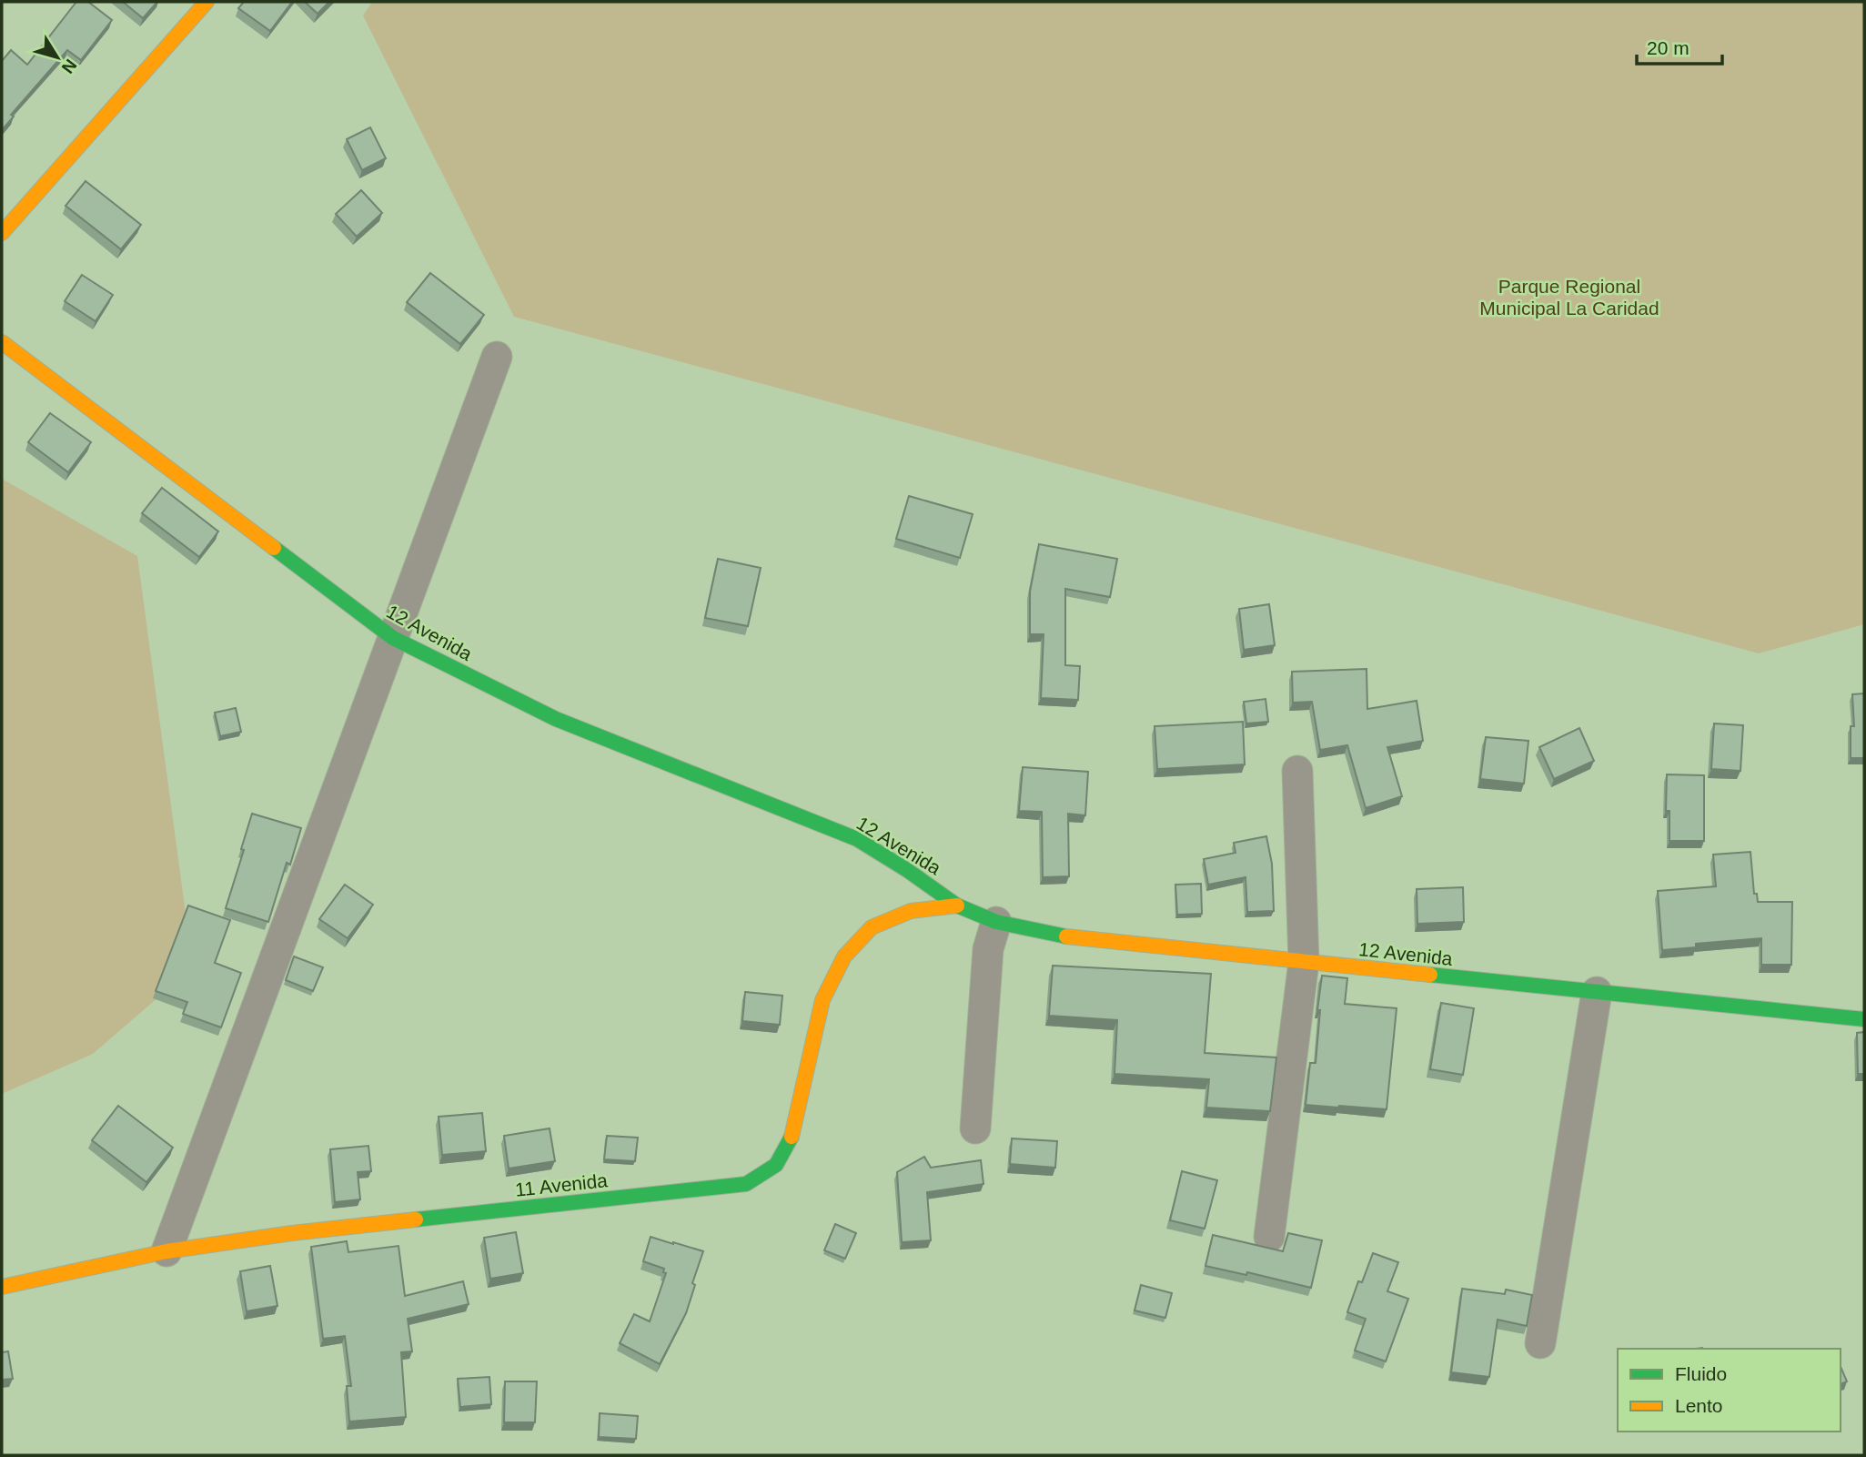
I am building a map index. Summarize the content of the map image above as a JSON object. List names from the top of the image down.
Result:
{
  "streets": {
    "street": ["12 Avenida", "11 Avenida"]
  },
  "crossings": [
    ["12 Avenida", "11 Avenida"]
  ],
  "parks": ["Parque Regional Municipal La Caridad"],
  "legend": ["Fluido", "Lento"],
  "scale_bar": "20 m",
  "north": "bottom right"
}
